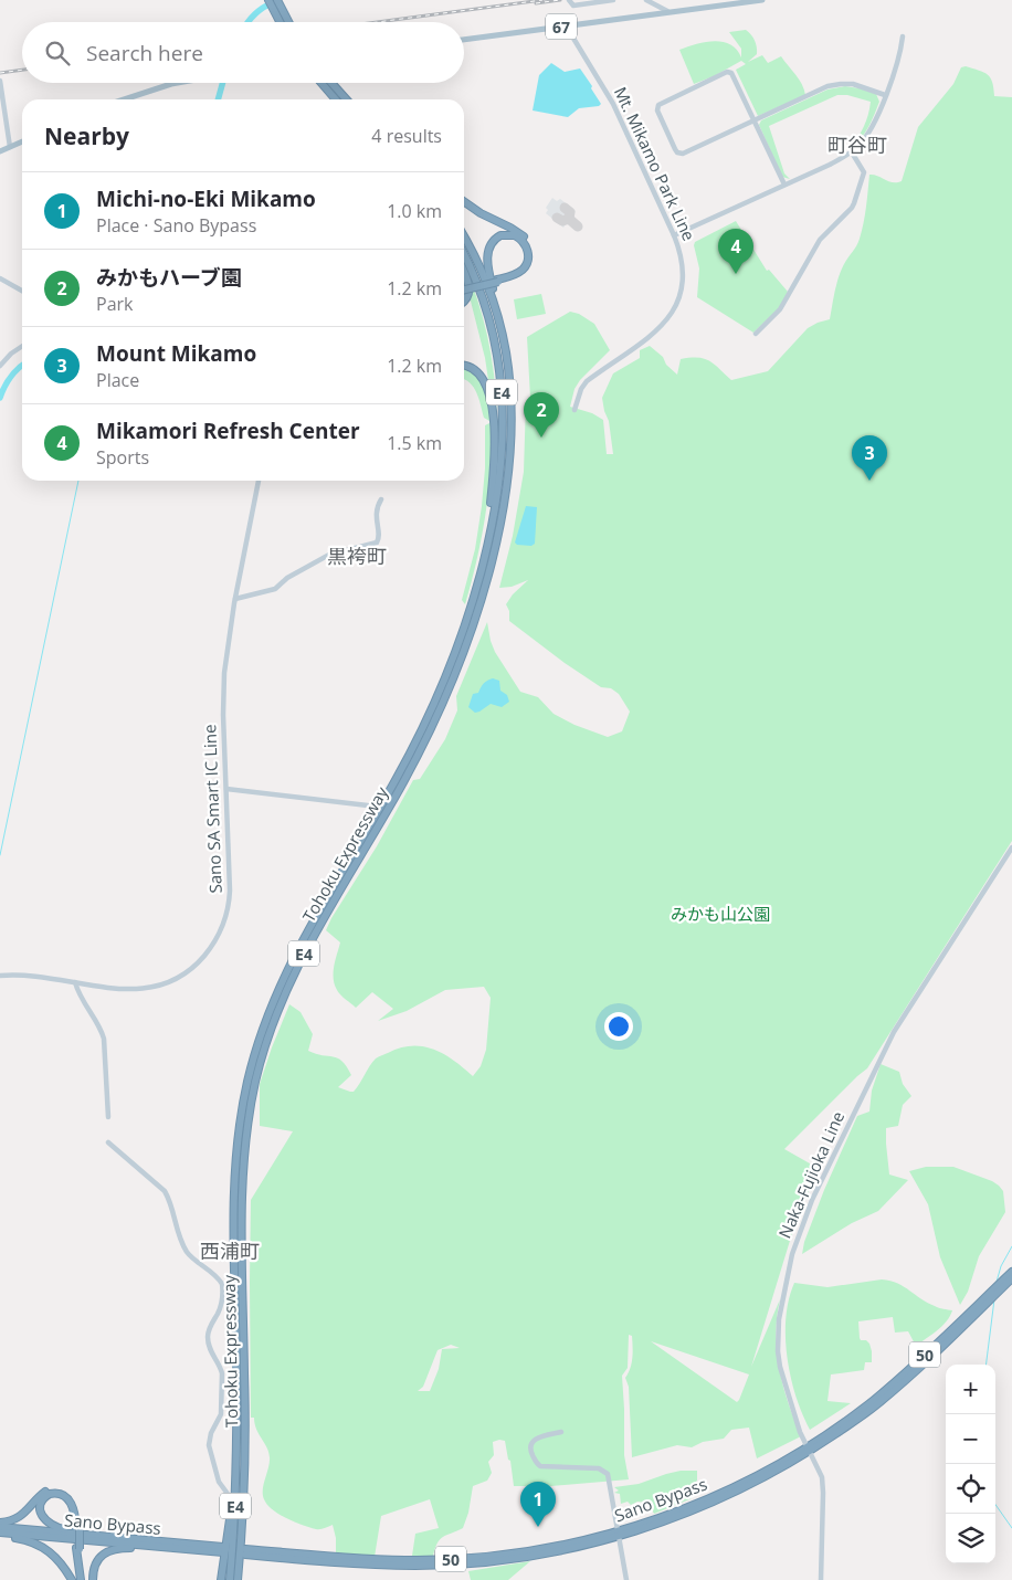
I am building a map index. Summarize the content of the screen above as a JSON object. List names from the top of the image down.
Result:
{
  "streets": {
    "highway": [
      "E4",
      "Tohoku Expressway",
      "50",
      "Sano Bypass"
    ],
    "main road": ["67"],
    "street": ["Mt. Mikamo Park Line", "Sano SA Smart IC Line", "Naka-Fujioka Line"]
  },
  "crossings": [
    ["67", "Mt. Mikamo Park Line"],
    ["Naka-Fujioka Line", "Sano Bypass"]
  ],
  "districts": ["町谷町", "黒袴町", "西浦町"],
  "parks": ["みかも山公園"],
  "page": {
    "search": "Search here",
    "heading": ["Nearby", "4 results"],
    "list": [
      {
        "mark": "1",
        "name": "Michi-no-Eki Mikamo",
        "note": "Place · Sano Bypass",
        "value": "1.0 km"
      },
      {
        "mark": "2",
        "name": "みかもハーブ園",
        "note": "Park",
        "value": "1.2 km"
      },
      {
        "mark": "3",
        "name": "Mount Mikamo",
        "note": "Place",
        "value": "1.2 km"
      },
      {
        "mark": "4",
        "name": "Mikamori Refresh Center",
        "note": "Sports",
        "value": "1.5 km"
      }
    ],
    "pins": [
      "4",
      "2",
      "3",
      "1"
    ],
    "map_buttons": ["+", "−"]
  }
}
